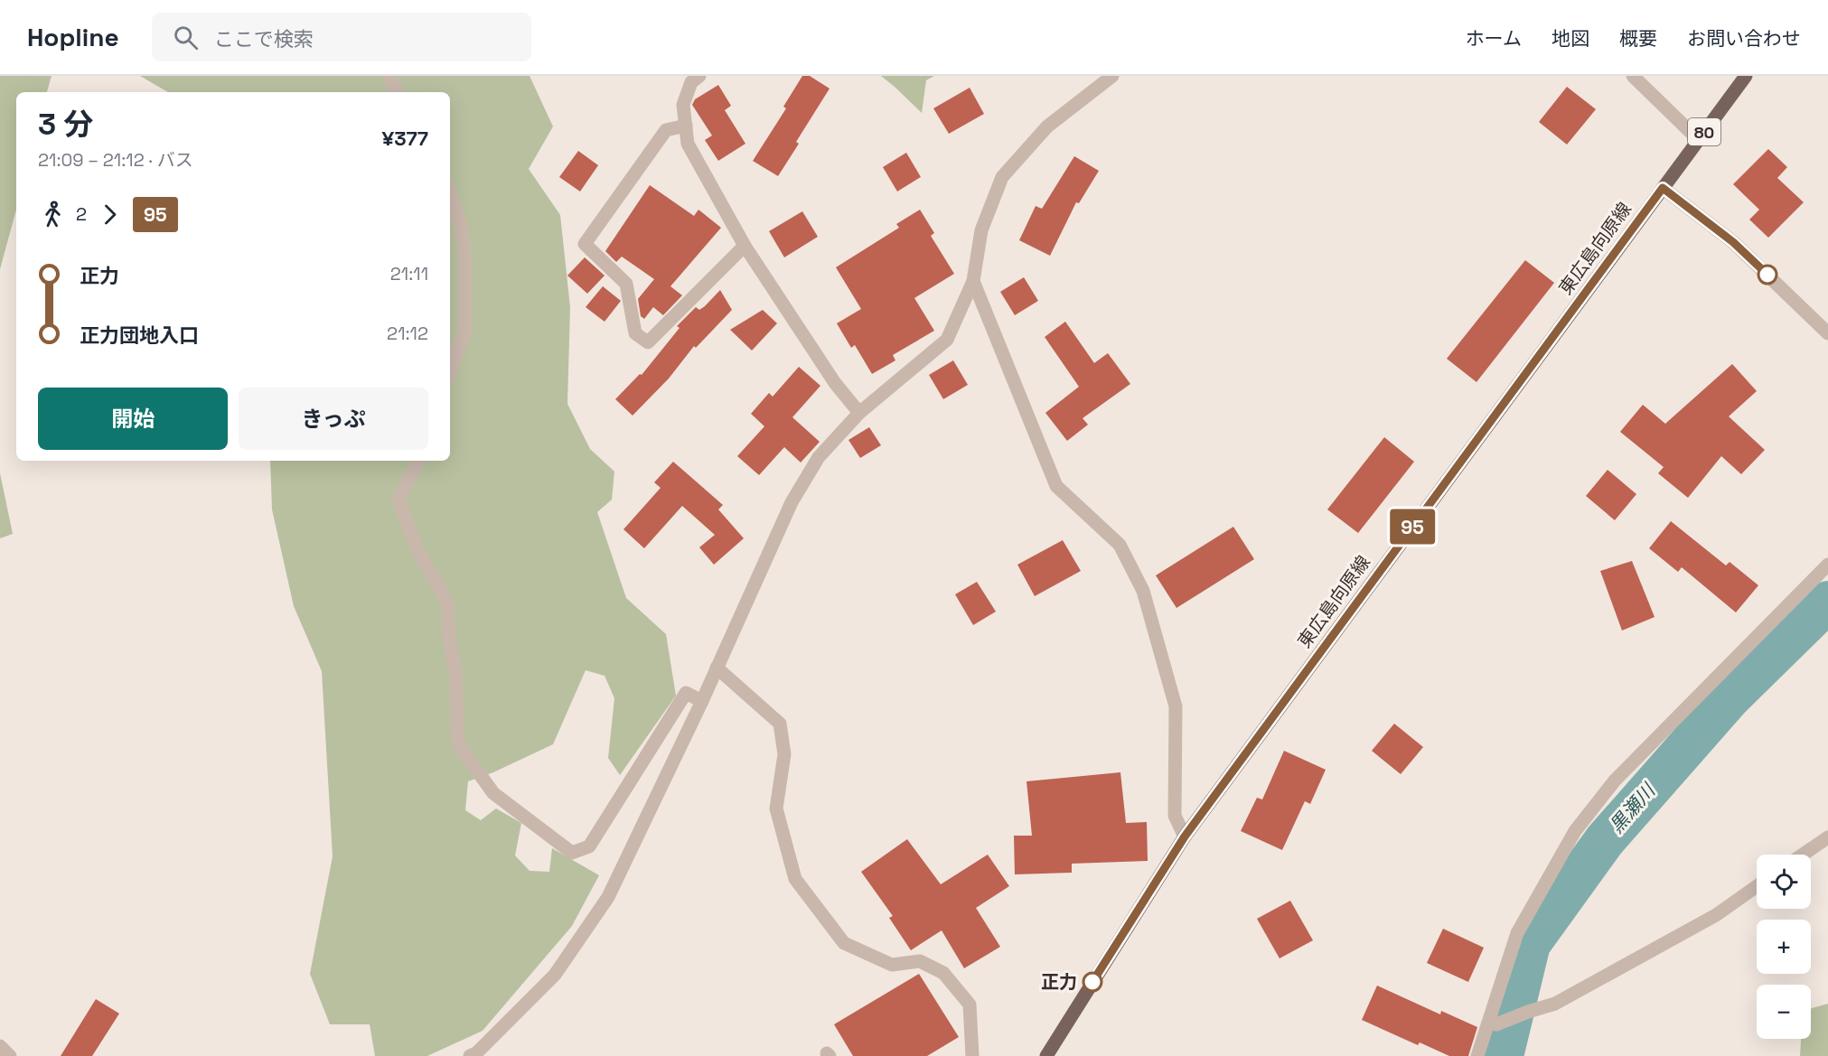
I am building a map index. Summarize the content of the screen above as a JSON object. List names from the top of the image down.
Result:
{
  "streets": {
    "main road": ["80", "東広島向原線"]
  },
  "water": ["黒瀬川"],
  "places": ["正力"],
  "lines": ["bus line 95"],
  "page": {
    "header": "Hopline",
    "search": "ここで検索",
    "nav": [
      "ホーム",
      "地図",
      "概要",
      "お問い合わせ"
    ],
    "on_map": "95",
    "heading": ["3 分", "21:09 – 21:12 · バス", "¥377"],
    "legs": ["2", "95"],
    "list": [
      {
        "name": "正力",
        "value": "21:11"
      },
      {
        "name": "正力団地入口",
        "value": "21:12"
      }
    ],
    "buttons": ["開始", "きっぷ"],
    "map_buttons": ["+", "−"]
  }
}
